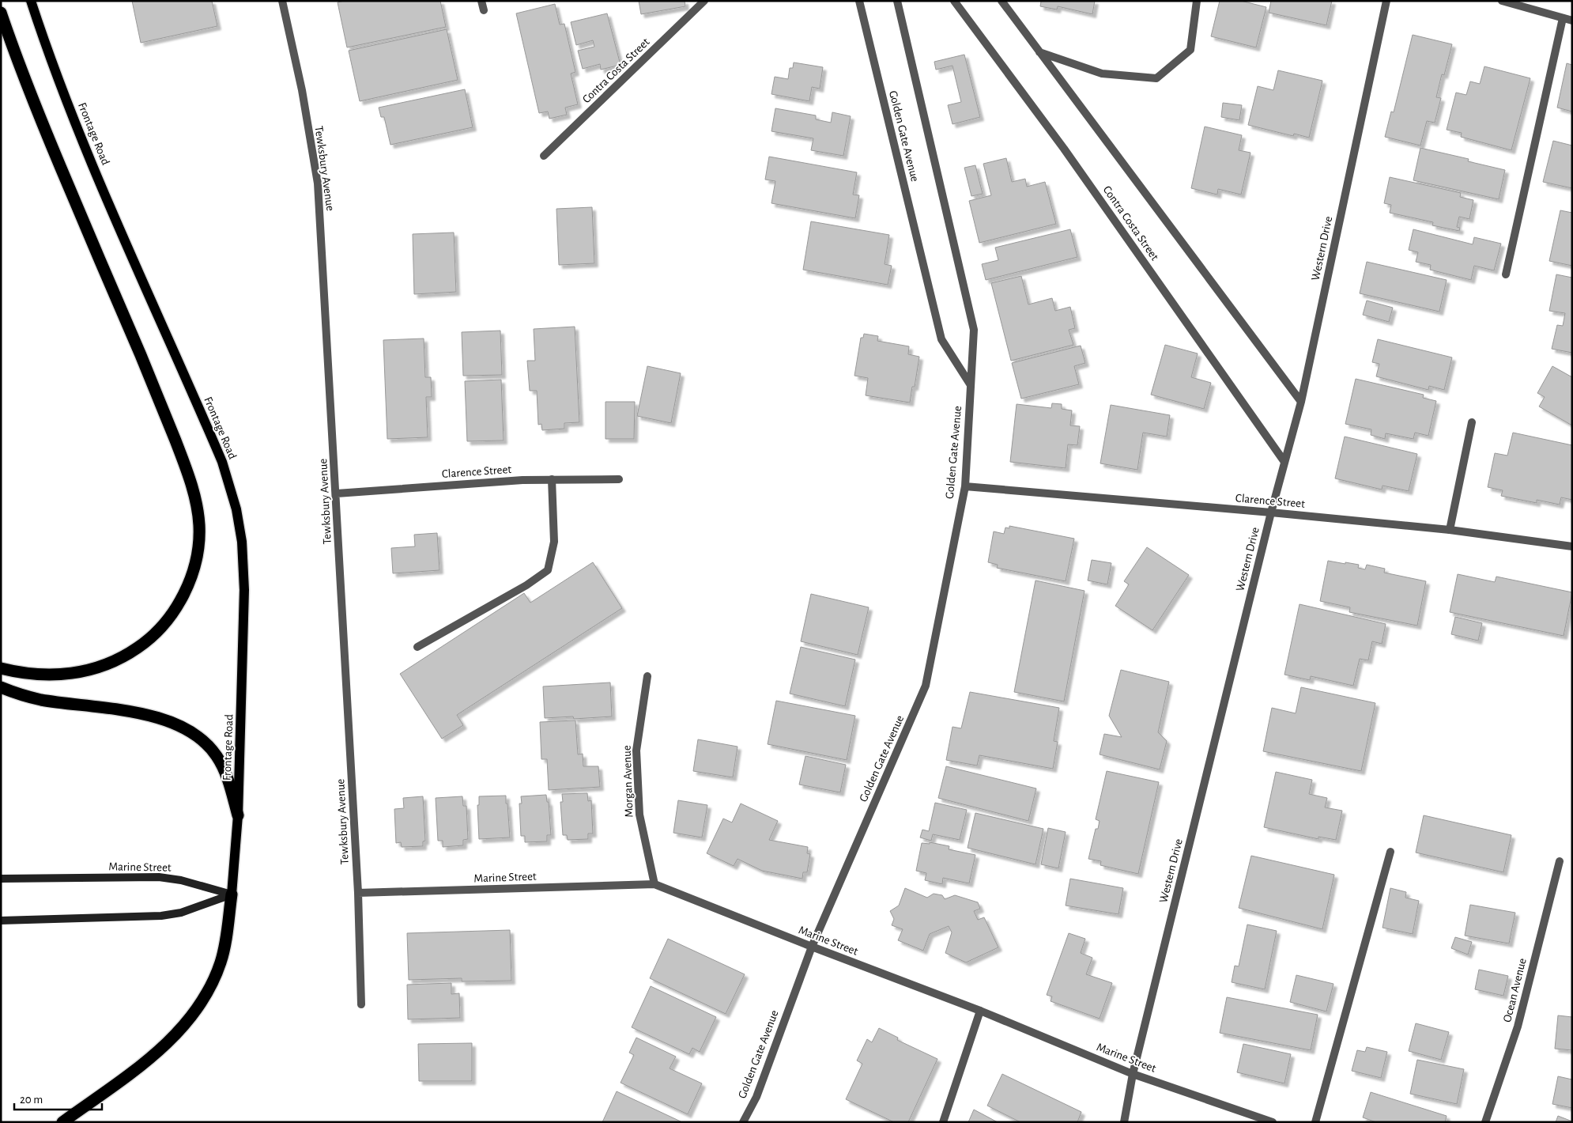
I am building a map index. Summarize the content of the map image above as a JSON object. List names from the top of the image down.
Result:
{
  "streets": {
    "main road": ["Frontage Road"],
    "street": [
      "Contra Costa Street",
      "Golden Gate Avenue",
      "Tewksbury Avenue",
      "Western Drive",
      "Clarence Street",
      "Morgan Avenue",
      "Marine Street",
      "Ocean Avenue"
    ]
  },
  "crossings": [
    ["Contra Costa Street", "Western Drive"],
    ["Frontage Road", "Marine Street"],
    ["Golden Gate Avenue", "Clarence Street"],
    ["Golden Gate Avenue", "Marine Street"],
    ["Tewksbury Avenue", "Clarence Street"],
    ["Tewksbury Avenue", "Marine Street"],
    ["Western Drive", "Clarence Street"],
    ["Western Drive", "Marine Street"],
    ["Morgan Avenue", "Marine Street"]
  ],
  "scale_bar": "20 m"
}
